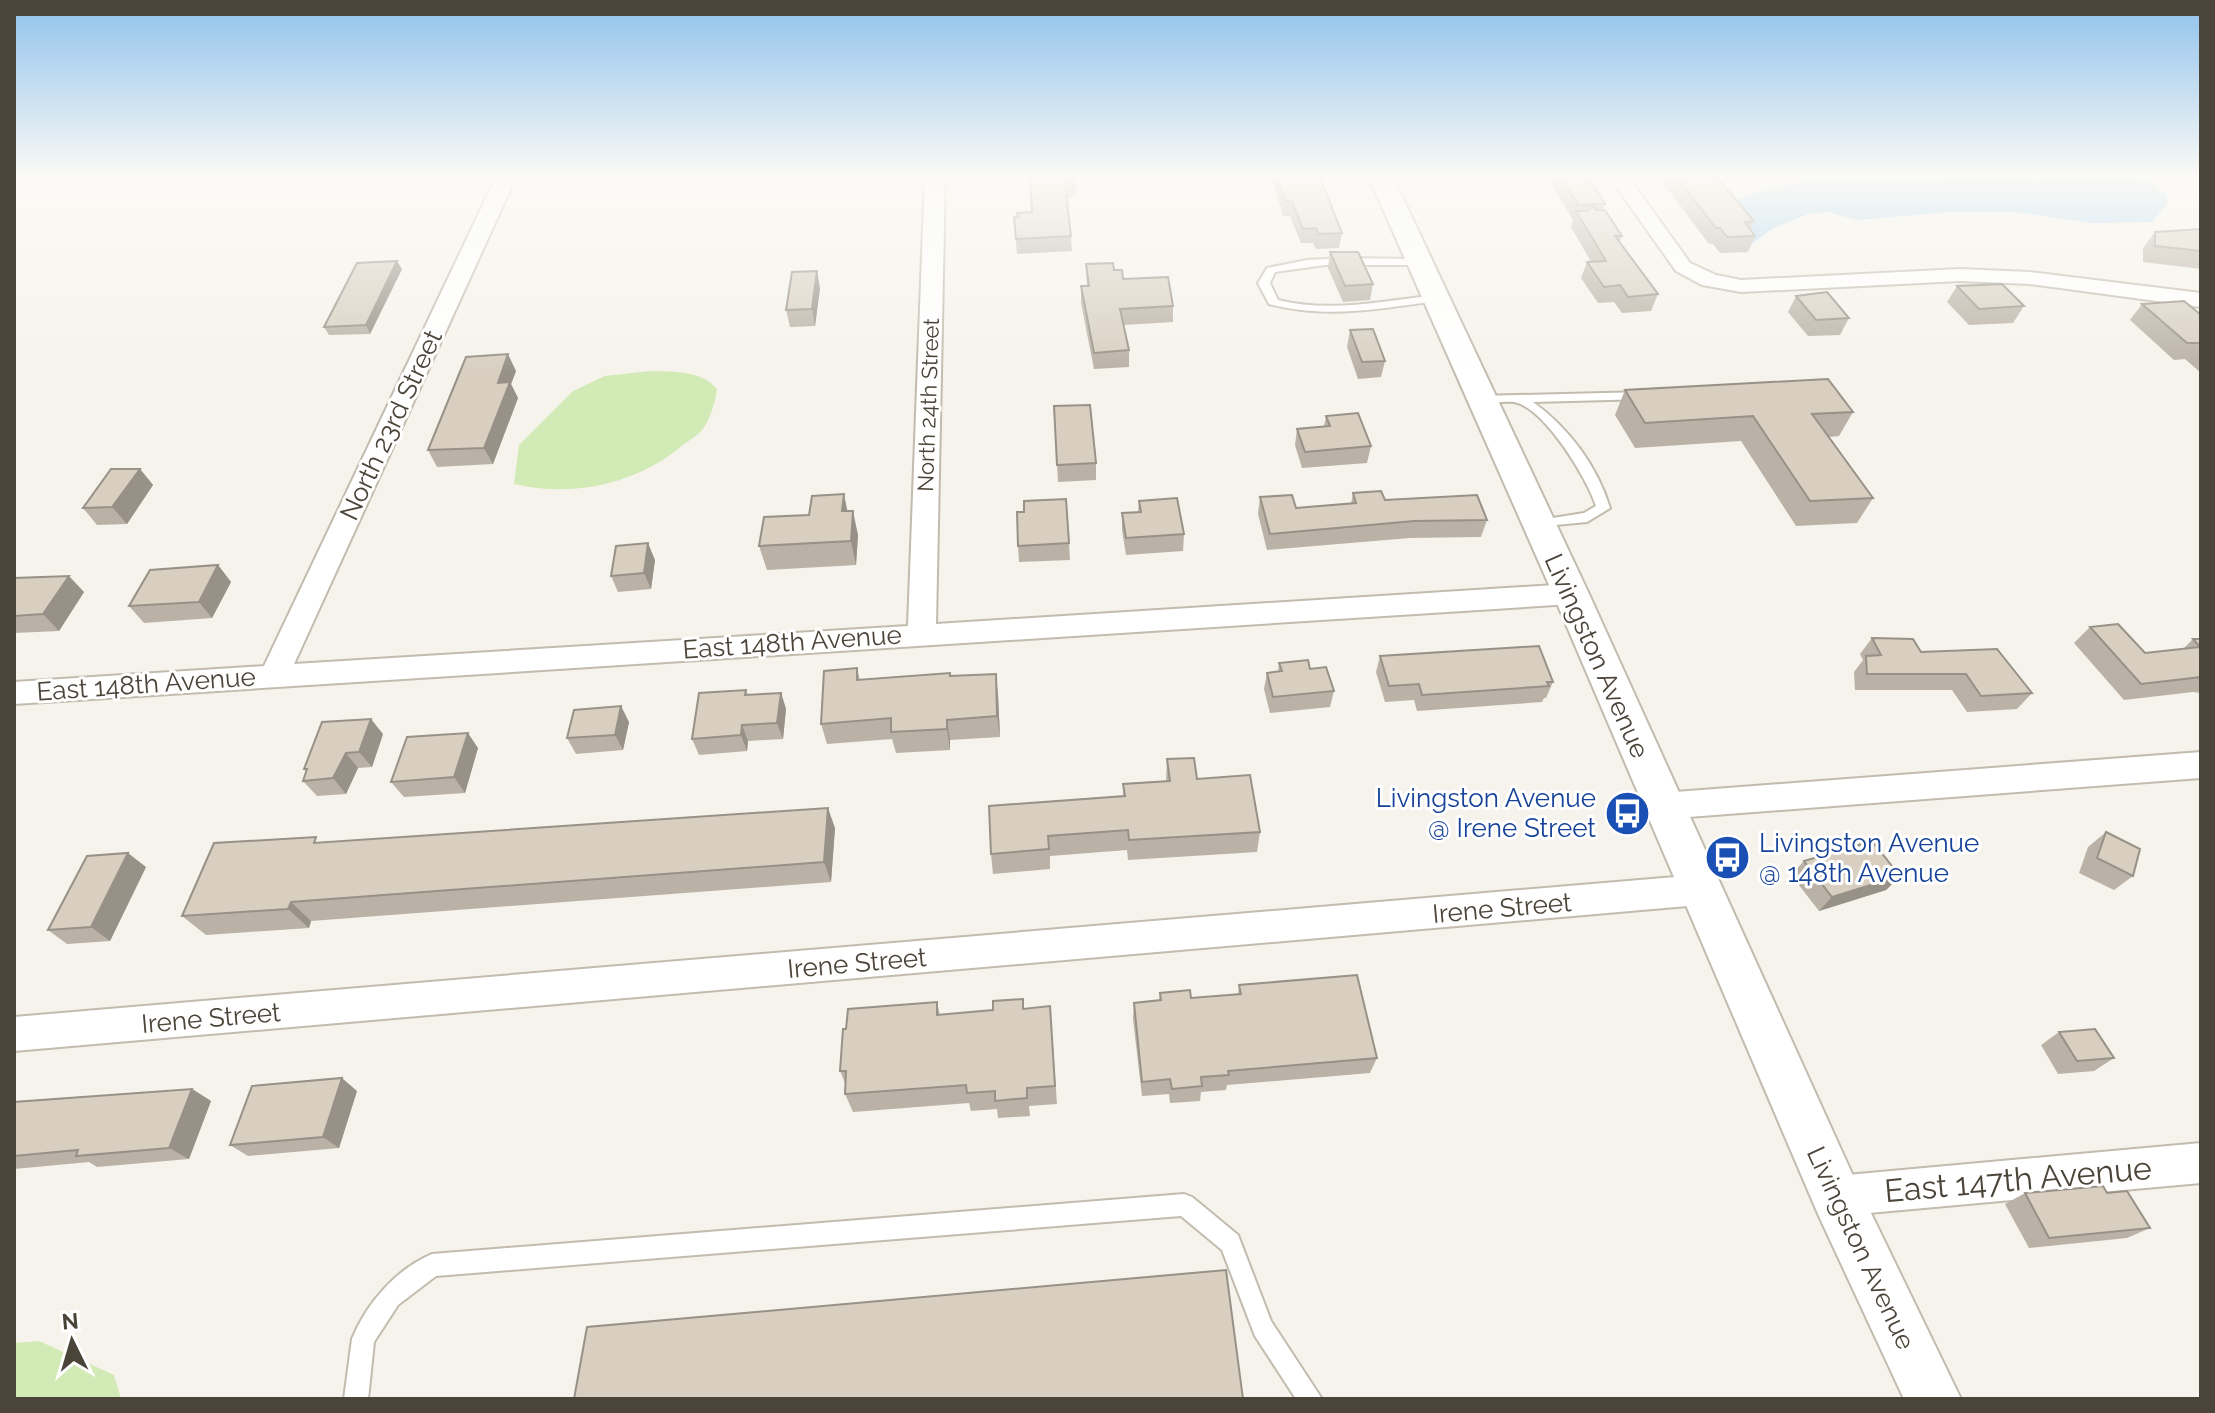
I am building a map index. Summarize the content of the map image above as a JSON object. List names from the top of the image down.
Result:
{
  "streets": {
    "street": [
      "North 24th Street",
      "North 23rd Street",
      "East 148th Avenue",
      "Livingston Avenue",
      "Irene Street",
      "East 147th Avenue"
    ]
  },
  "crossings": [
    ["North 24th Street", "East 148th Avenue"],
    ["North 23rd Street", "East 148th Avenue"],
    ["East 148th Avenue", "Livingston Avenue"],
    ["Livingston Avenue", "Irene Street"],
    ["Livingston Avenue", "East 147th Avenue"]
  ],
  "places": {
    "bus stop": ["Livingston Avenue @ Irene Street", "Livingston Avenue @ 148th Avenue"]
  },
  "north": "top"
}
